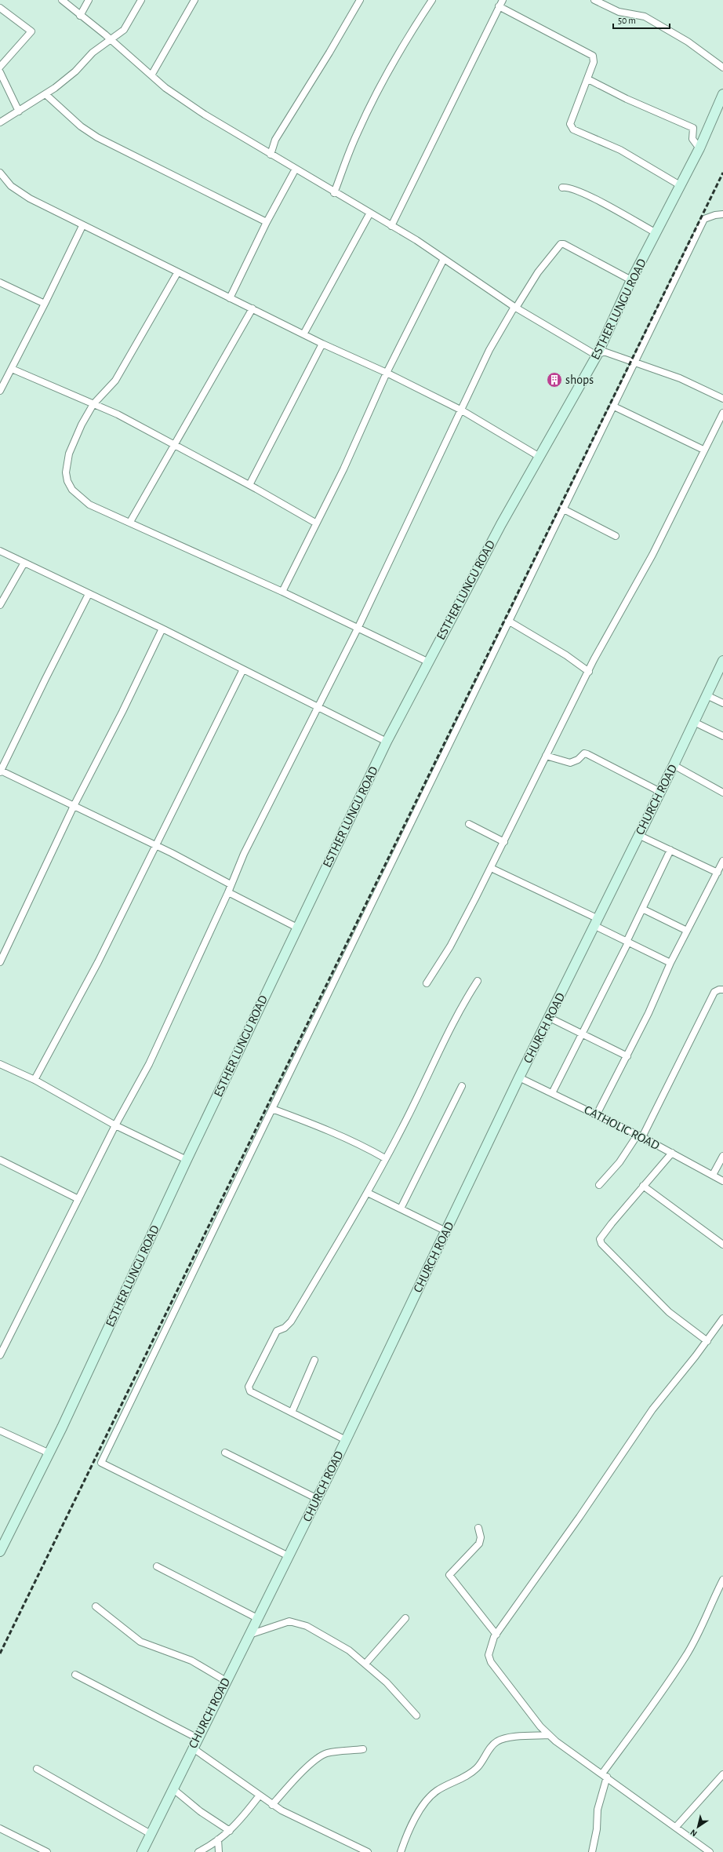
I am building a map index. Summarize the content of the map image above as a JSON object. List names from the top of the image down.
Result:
{
  "streets": {
    "street": ["ESTHER LUNGU ROAD", "CHURCH ROAD", "CATHOLIC ROAD"]
  },
  "crossings": [
    ["CHURCH ROAD", "CATHOLIC ROAD"]
  ],
  "places": {
    "building": ["shops"]
  },
  "scale_bar": "50 m",
  "north": "bottom left"
}
